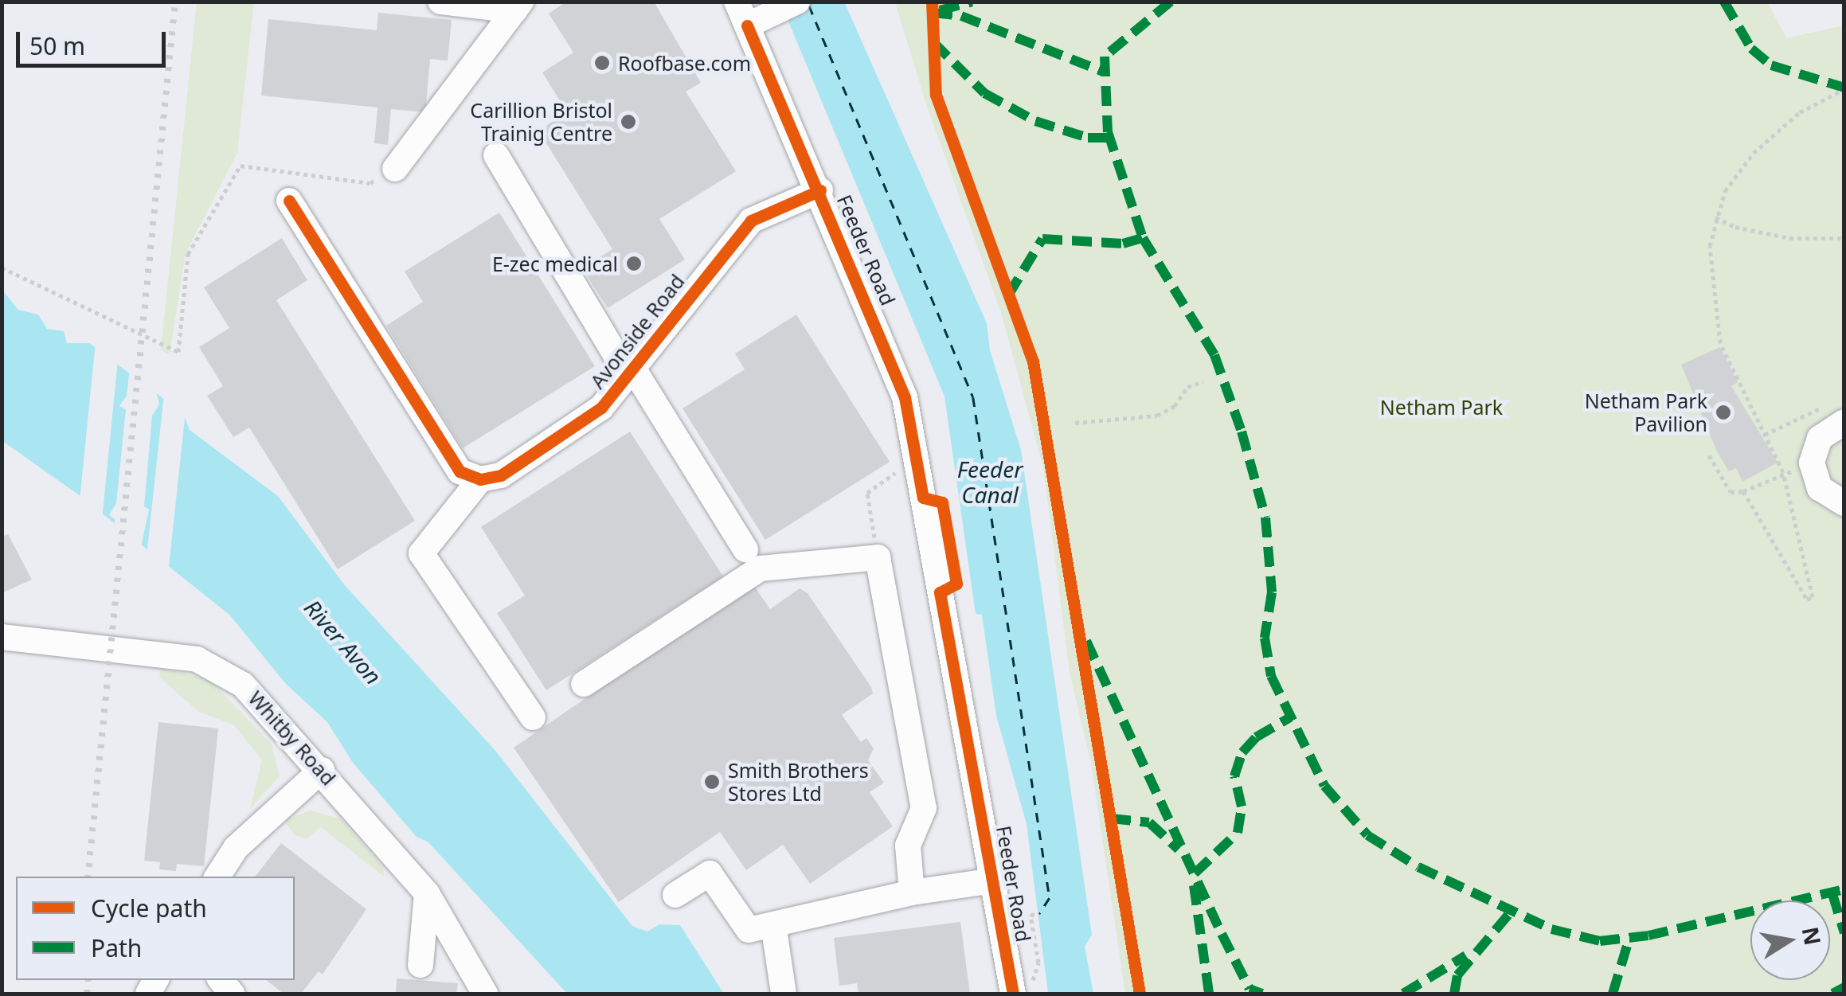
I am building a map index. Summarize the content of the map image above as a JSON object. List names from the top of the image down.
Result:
{
  "streets": {
    "street": ["Feeder Road", "Avonside Road", "Whitby Road"]
  },
  "crossings": [
    ["Feeder Road", "Avonside Road"]
  ],
  "water": ["Feeder Canal", "River Avon"],
  "parks": ["Netham Park"],
  "places": [
    "Roofbase.com",
    "Carillion Bristol Trainig Centre",
    "E-zec medical",
    "Netham Park Pavilion",
    "Smith Brothers Stores Ltd"
  ],
  "legend": ["Cycle path", "Path"],
  "scale_bar": "50 m",
  "north": "right"
}
